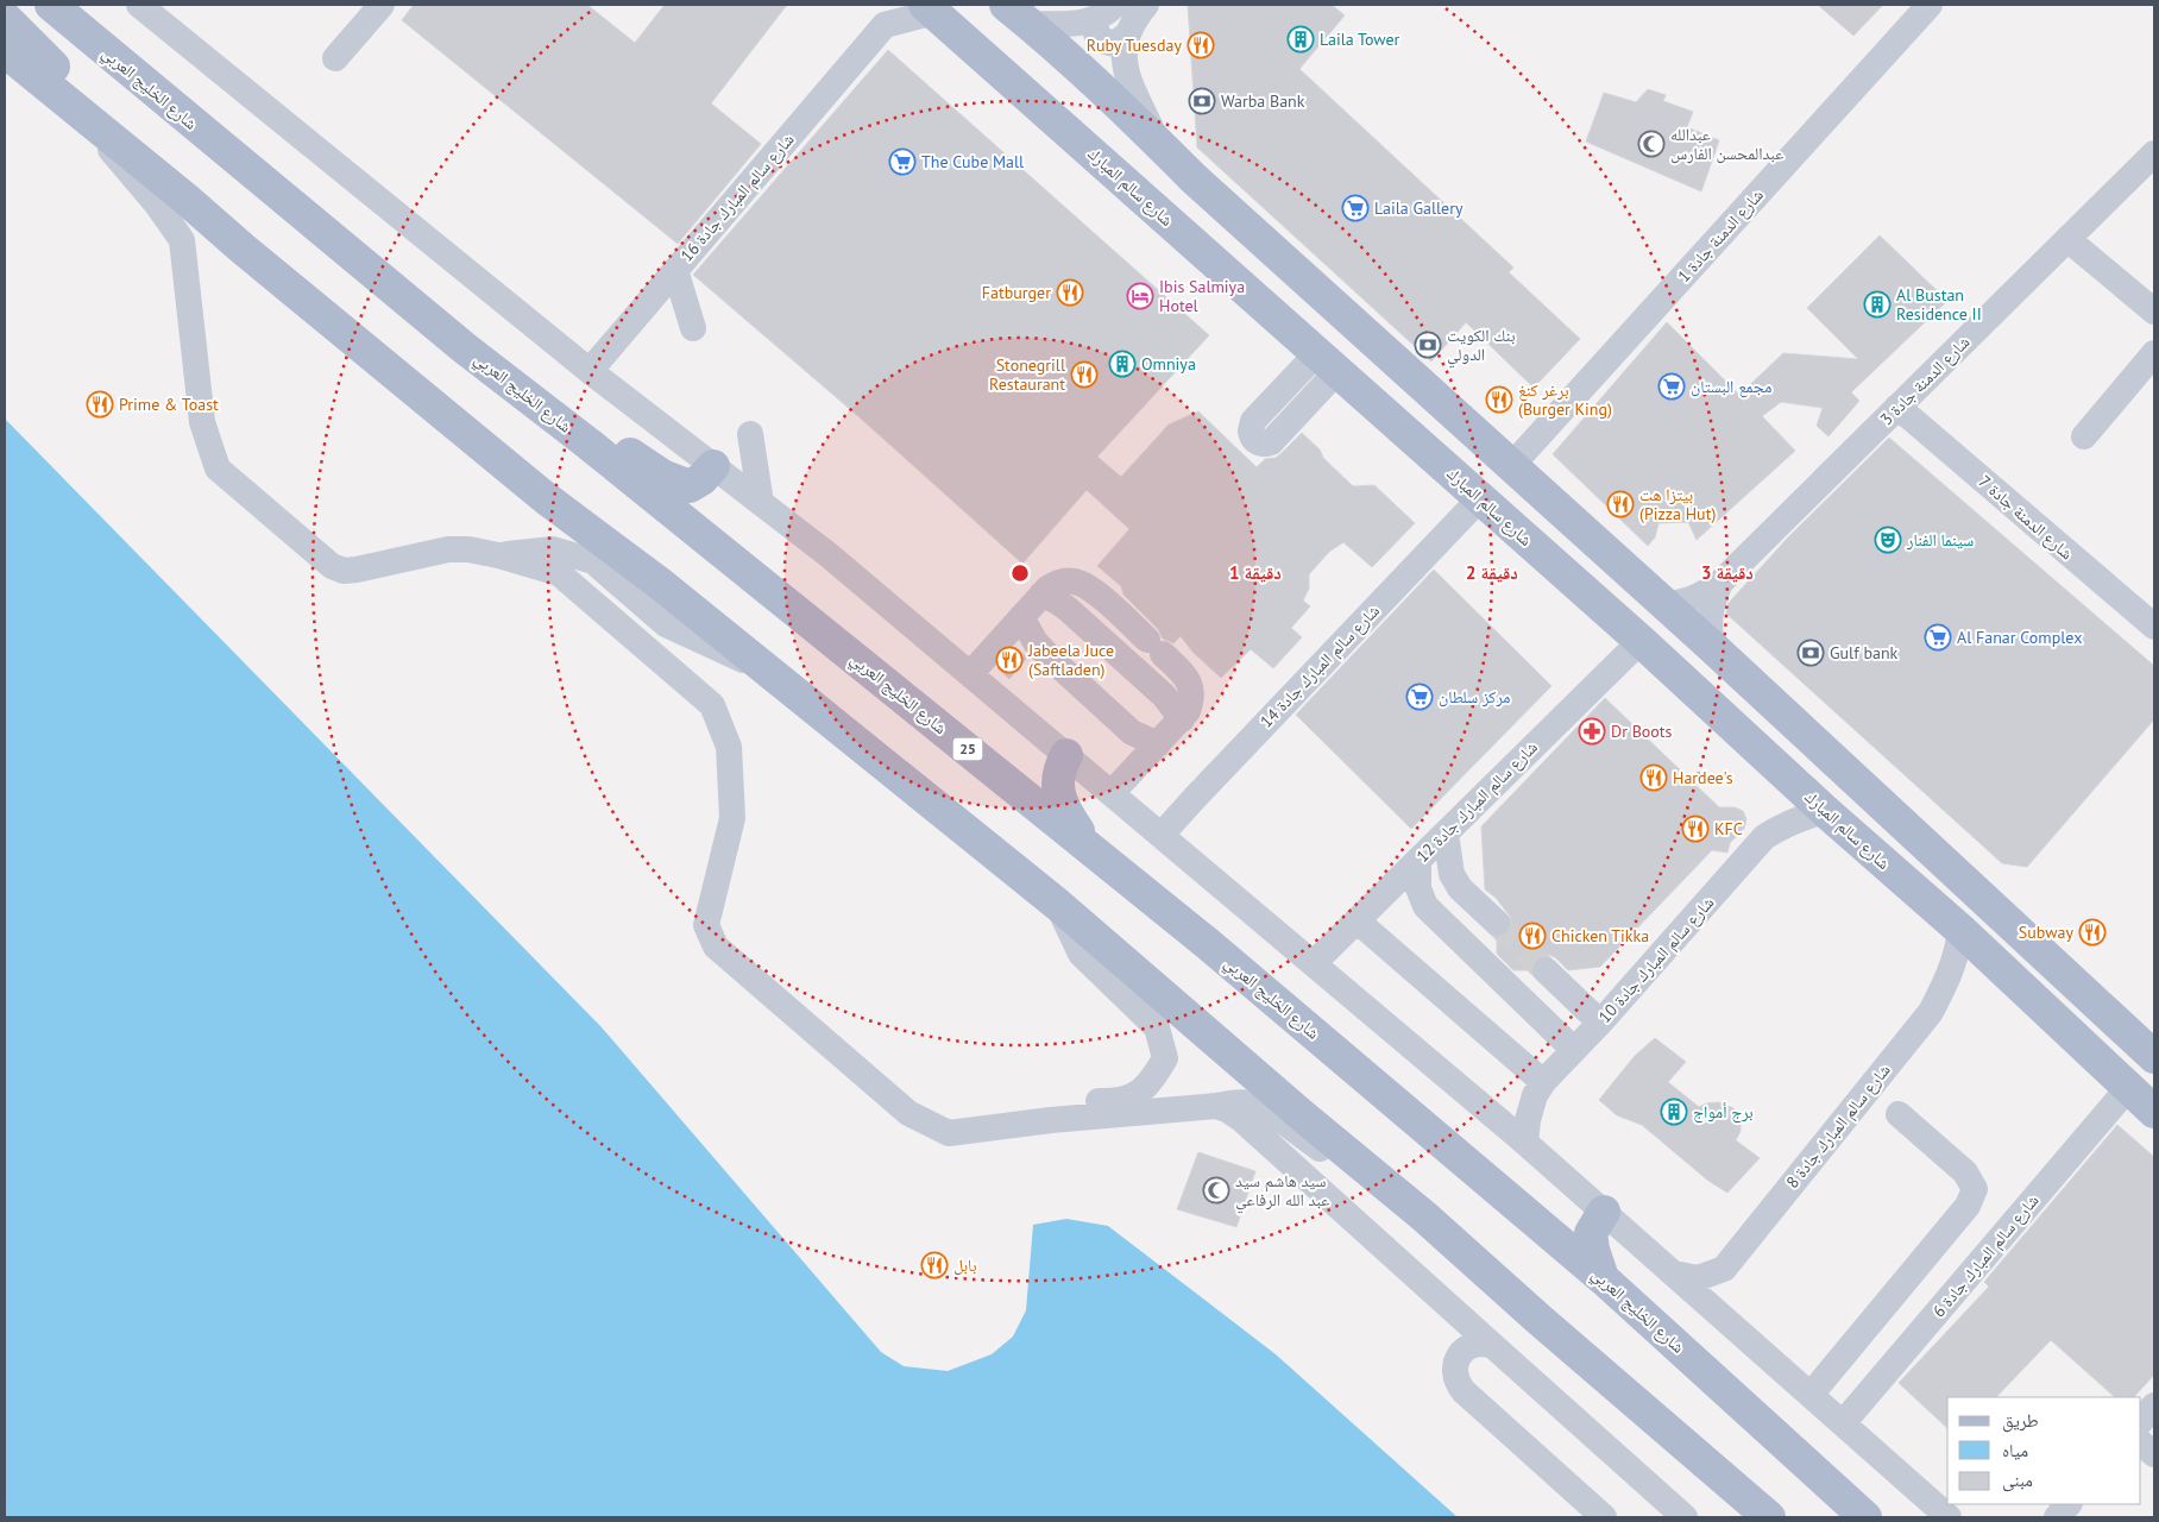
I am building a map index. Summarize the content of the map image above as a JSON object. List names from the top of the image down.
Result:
{
  "streets": {
    "main road": ["شارع الخليج العربي", "شارع سالم المبارك", "25"],
    "street": [
      "شارع سالم المبارك جادة 16",
      "شارع الدمنة جادة 1",
      "شارع الدمنة جادة 3",
      "شارع الدمنة جادة 7",
      "شارع سالم المبارك جادة 14",
      "شارع سالم المبارك جادة 12",
      "شارع سالم المبارك جادة 10",
      "شارع سالم المبارك جادة 8",
      "شارع سالم المبارك جادة 6"
    ]
  },
  "crossings": [
    ["شارع سالم المبارك", "شارع سالم المبارك جادة 16"],
    ["شارع سالم المبارك", "شارع سالم المبارك جادة 14"],
    ["شارع سالم المبارك", "شارع سالم المبارك جادة 12"],
    ["شارع سالم المبارك", "شارع سالم المبارك جادة 10"],
    ["شارع سالم المبارك", "شارع سالم المبارك جادة 8"],
    ["شارع سالم المبارك", "شارع سالم المبارك جادة 6"],
    ["شارع الدمنة جادة 3", "شارع الدمنة جادة 7"]
  ],
  "places": {
    "building": [
      "Laila Tower",
      "Al Bustan Residence II",
      "Omniya",
      "برج أمواج"
    ],
    "restaurant": [
      "Ruby Tuesday",
      "Fatburger",
      "Stonegrill Restaurant",
      "برغر كنغ (Burger King)",
      "Prime & Toast",
      "بيتزا هت (Pizza Hut)",
      "Jabeela Juce (Saftladen)",
      "Hardee's",
      "KFC",
      "Subway",
      "Chicken Tikka",
      "بابل"
    ],
    "bank": ["Warba Bank", "بنك الكويت الدولي", "Gulf bank"],
    "mosque": ["عبدالله عبدالمحسن الفارس", "سيد هاشم سيد عبد الله الرفاعي"],
    "supermarket": [
      "The Cube Mall",
      "Laila Gallery",
      "مجمع البستان",
      "Al Fanar Complex",
      "مركز سلطان"
    ],
    "hotel": ["Ibis Salmiya Hotel"],
    "theatre": ["سينما الفنار"],
    "pharmacy": ["Dr Boots"]
  },
  "legend": ["طريق", "مياه", "مبنى"],
  "rings": ["1 دقيقة", "2 دقيقة", "3 دقيقة"]
}
